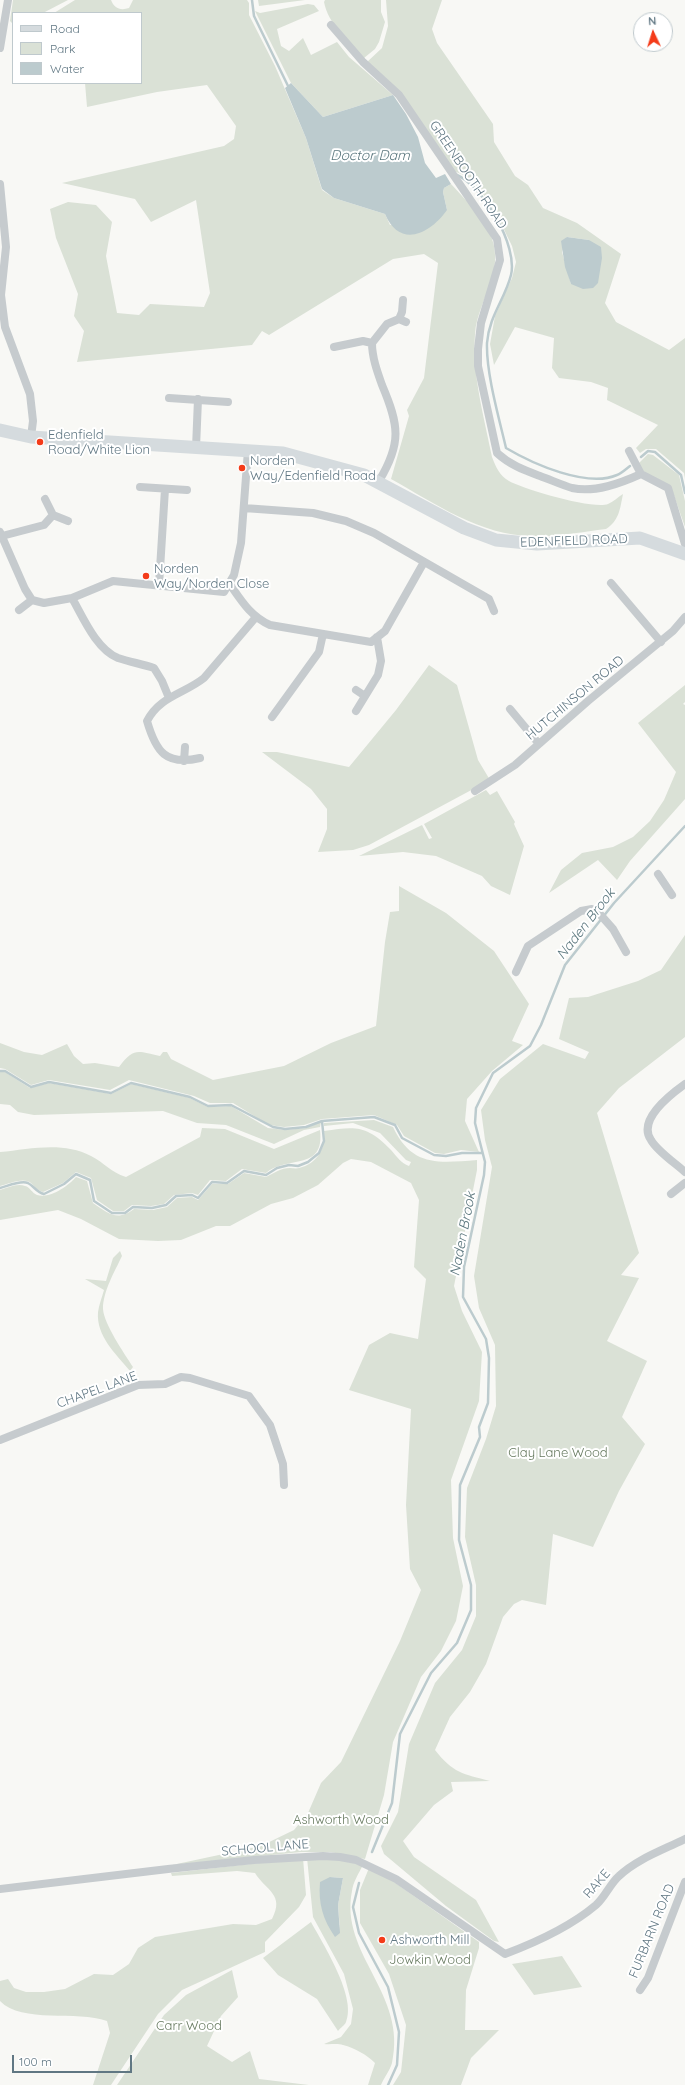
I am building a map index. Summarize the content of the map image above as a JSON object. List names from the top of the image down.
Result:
{
  "streets": {
    "main road": ["EDENFIELD ROAD"],
    "street": [
      "GREENBOOTH ROAD",
      "HUTCHINSON ROAD",
      "CHAPEL LANE",
      "SCHOOL LANE",
      "RAKE",
      "FURBARN ROAD"
    ]
  },
  "crossings": [
    ["SCHOOL LANE", "RAKE"]
  ],
  "water": ["Doctor Dam", "Naden Brook"],
  "parks": [
    "Clay Lane Wood",
    "Ashworth Wood",
    "Jowkin Wood",
    "Carr Wood"
  ],
  "places": [
    "Edenfield Road/White Lion",
    "Norden Way/Edenfield Road",
    "Norden Way/Norden Close",
    "Ashworth Mill"
  ],
  "legend": ["Road", "Park", "Water"],
  "scale_bar": "100 m",
  "north": "top"
}
